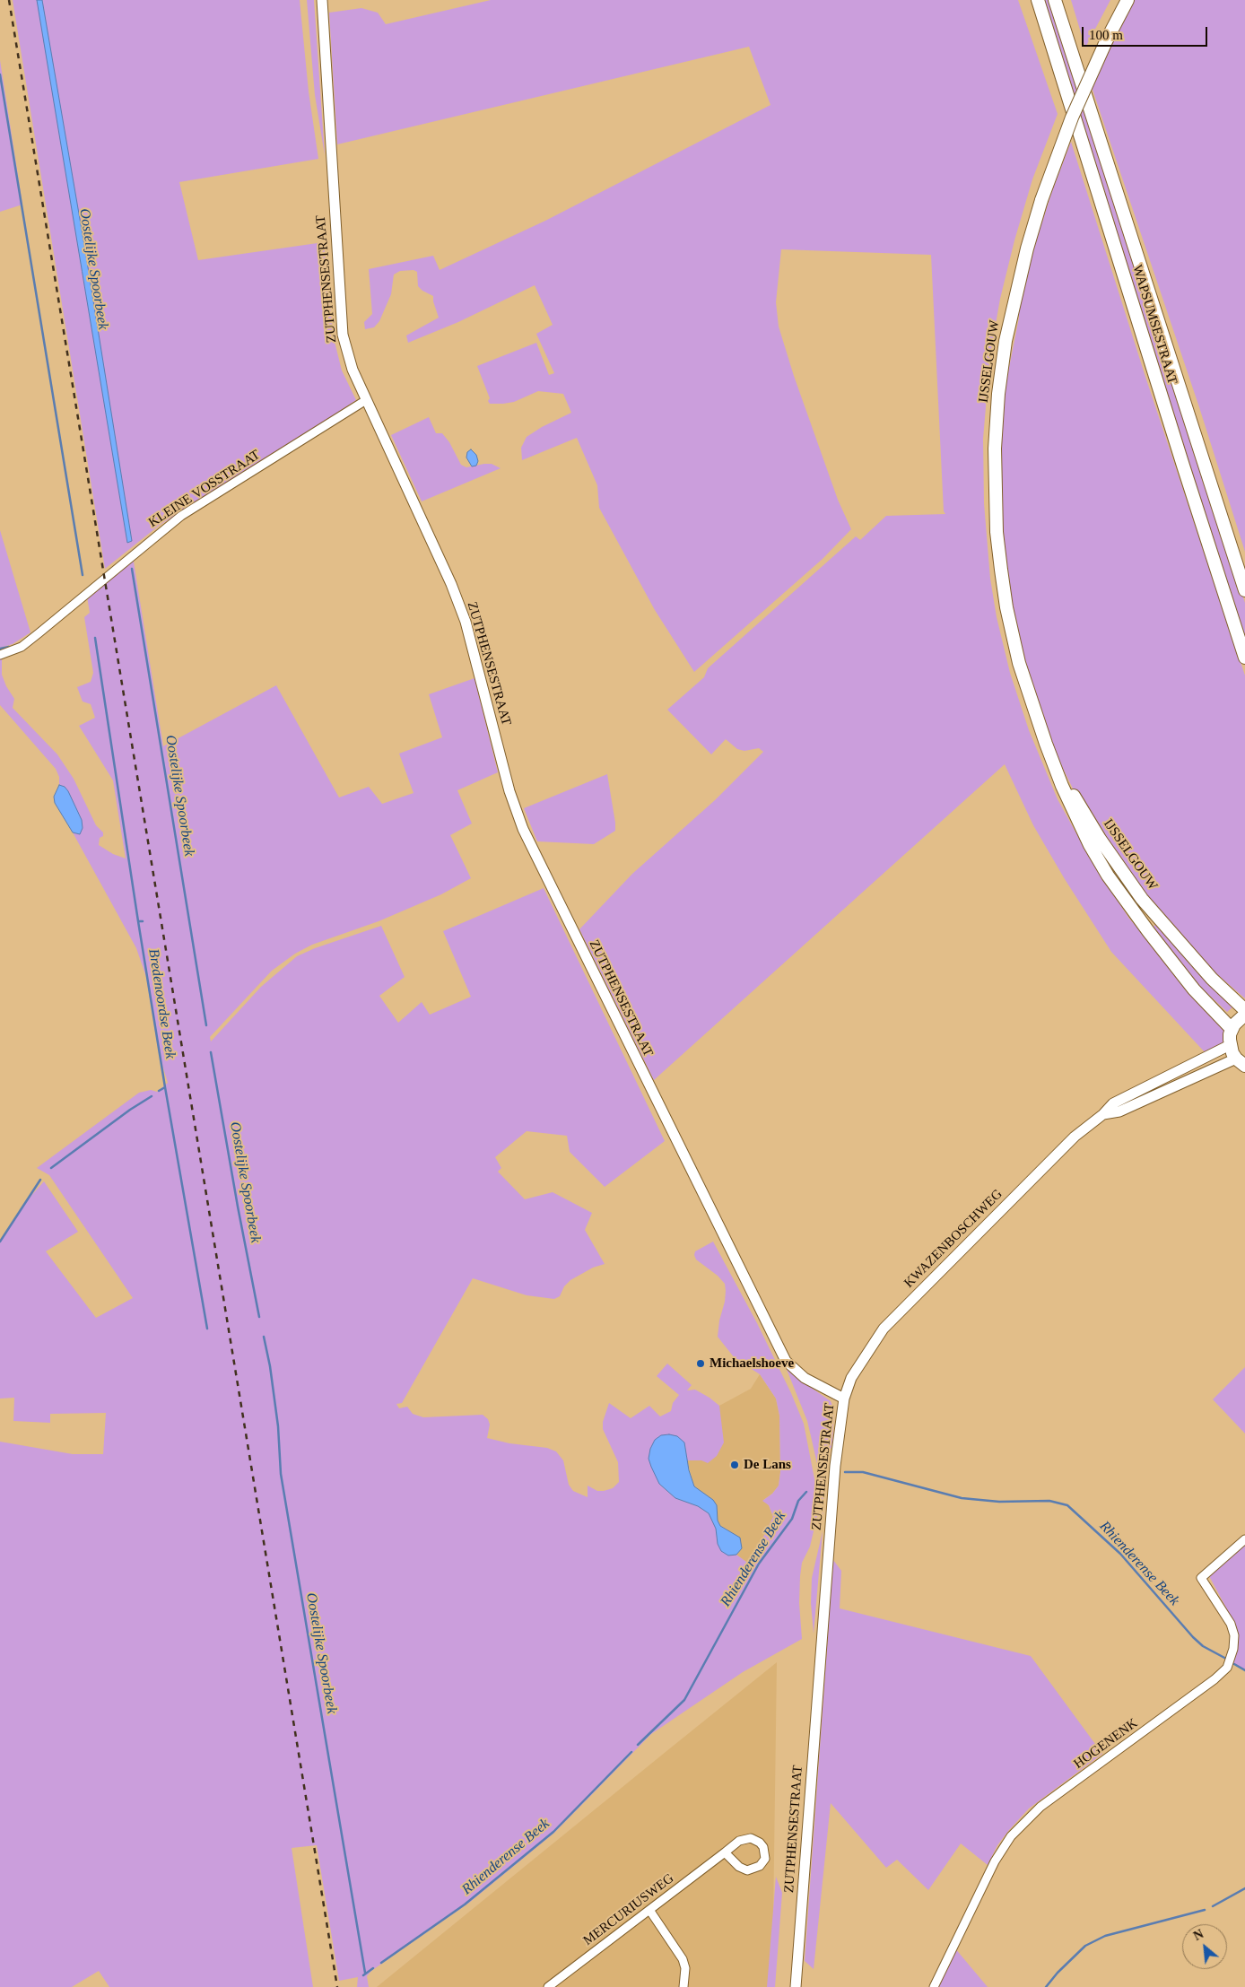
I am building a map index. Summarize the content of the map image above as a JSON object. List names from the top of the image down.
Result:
{
  "streets": {
    "main road": ["WAPSUMSESTRAAT", "IJSSELGOUW"],
    "street": [
      "ZUTPHENSESTRAAT",
      "KLEINE VOSSTRAAT",
      "KWAZENBOSCHWEG",
      "HOGENENK",
      "MERCURIUSWEG"
    ]
  },
  "crossings": [
    ["ZUTPHENSESTRAAT", "KLEINE VOSSTRAAT"],
    ["ZUTPHENSESTRAAT", "KWAZENBOSCHWEG"]
  ],
  "water": ["Oostelijke Spoorbeek", "Bredenoordse Beek", "Rhienderense Beek"],
  "places": ["Michaelshoeve", "De Lans"],
  "scale_bar": "100 m",
  "north": "top left"
}
